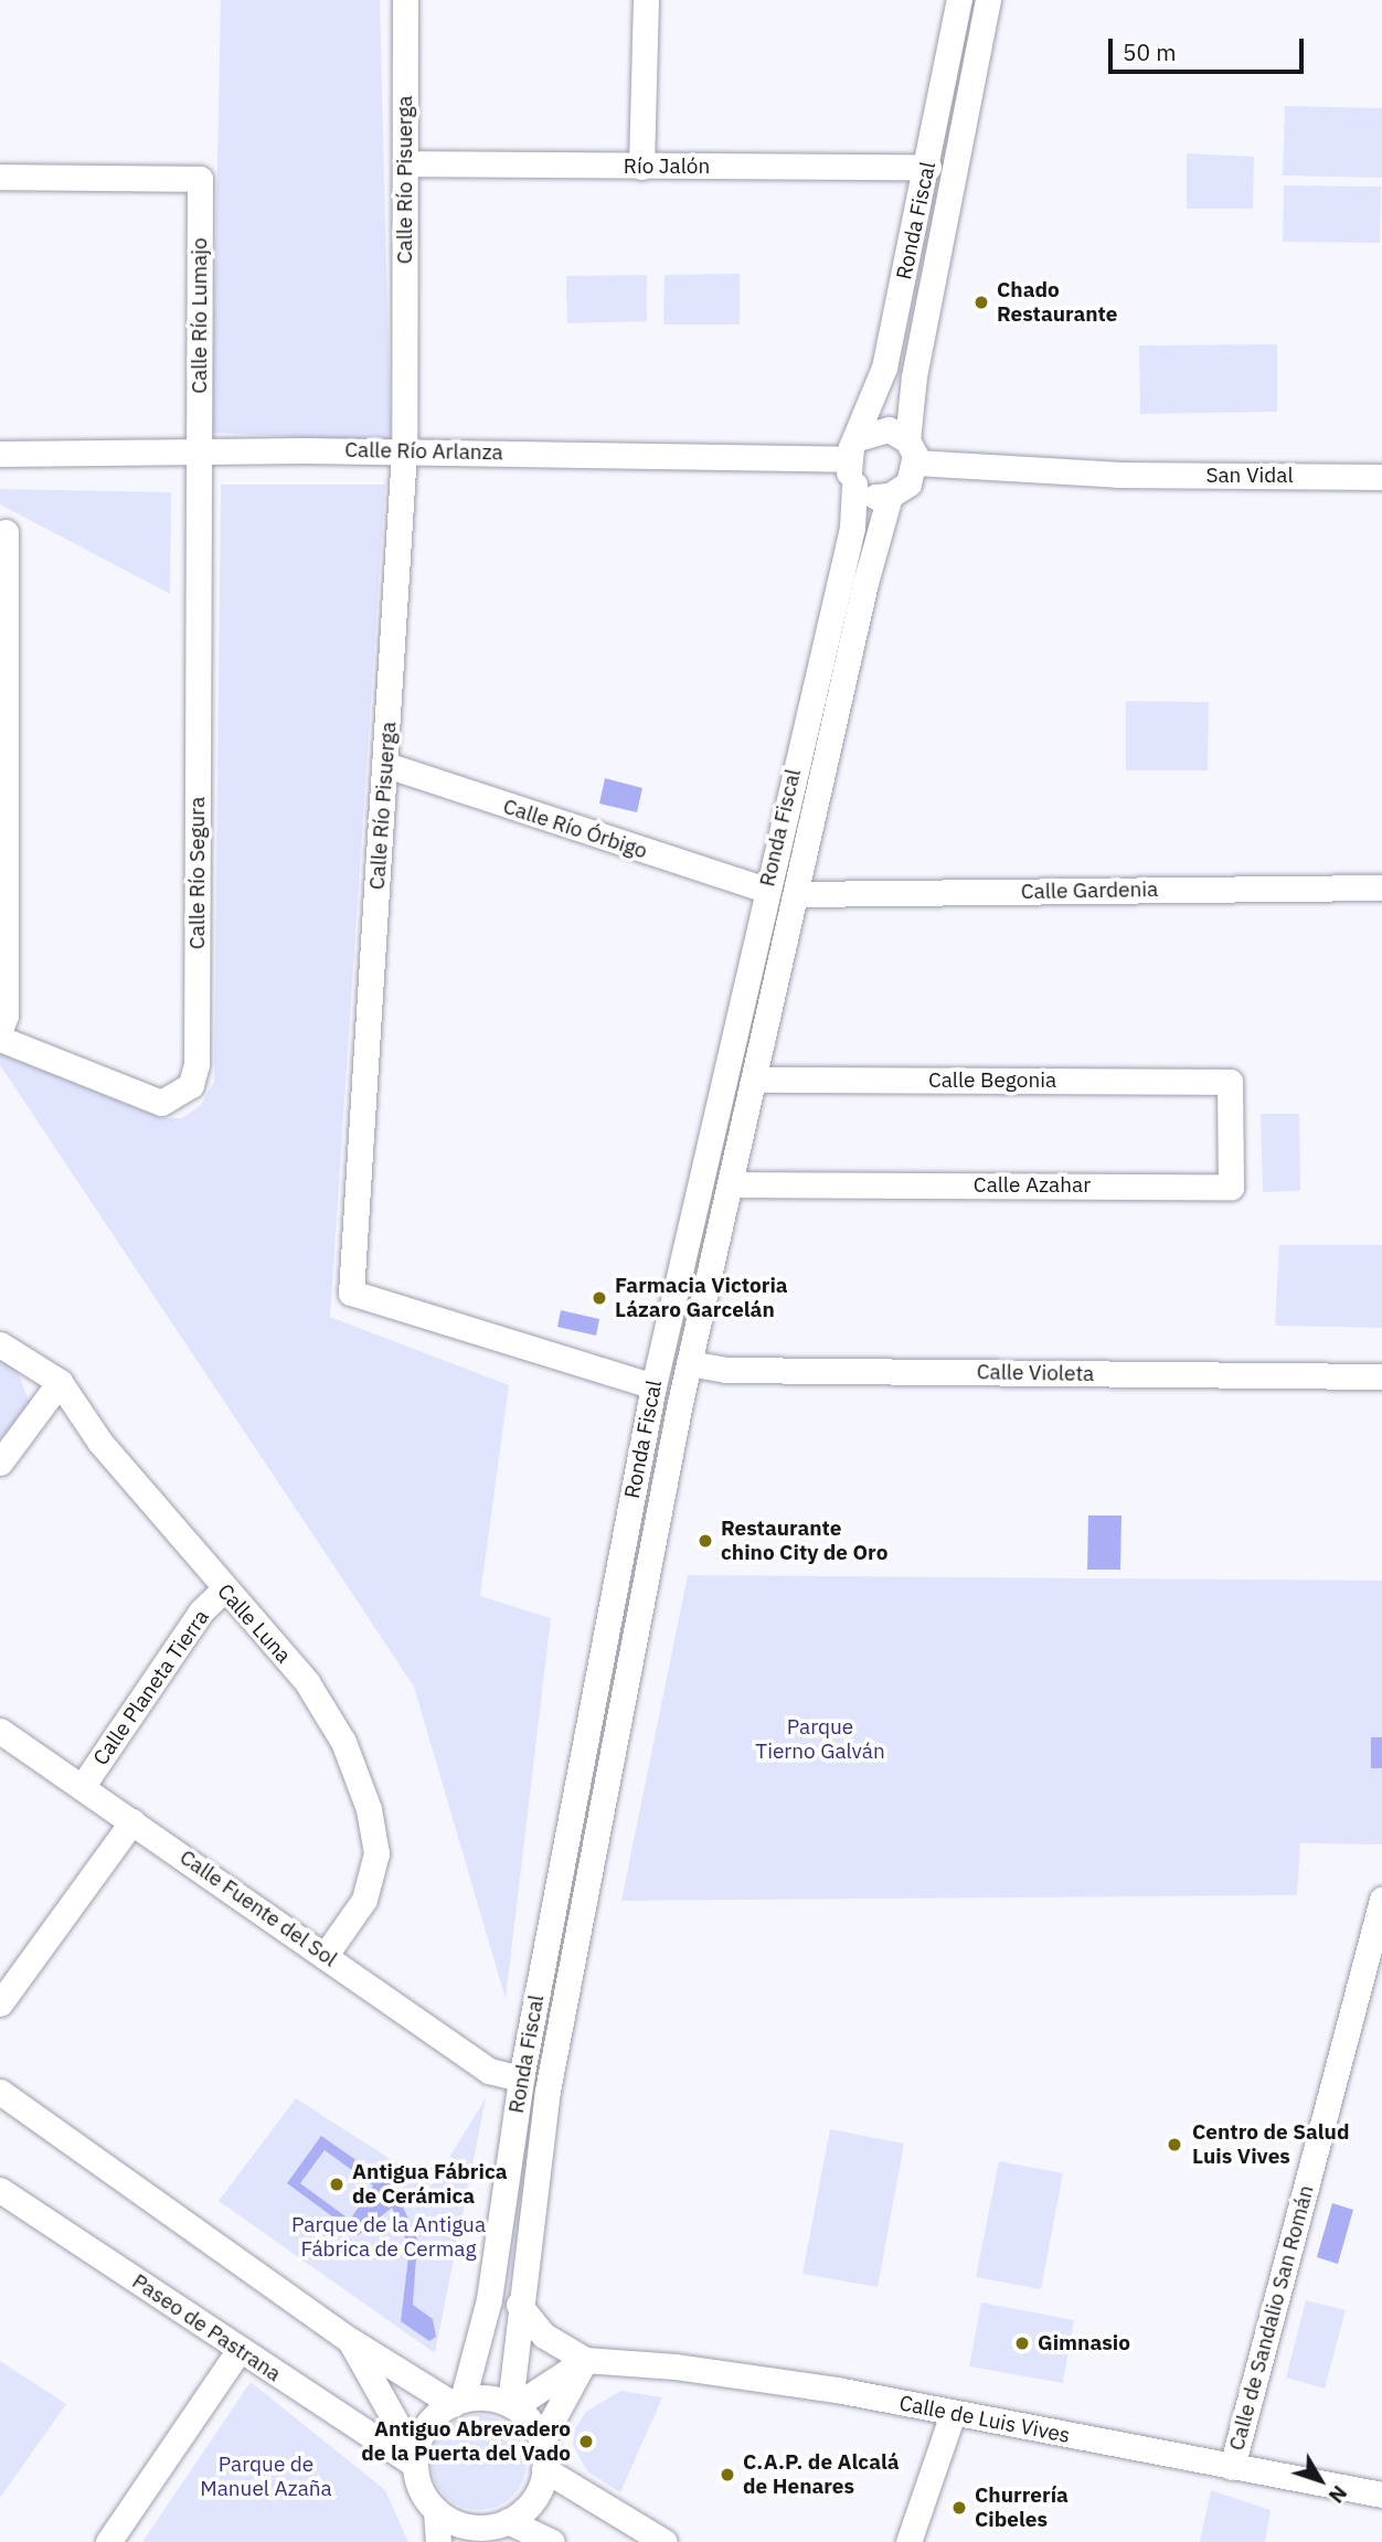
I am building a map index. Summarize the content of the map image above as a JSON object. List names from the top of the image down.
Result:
{
  "streets": {
    "street": [
      "Río Jalón",
      "Calle Río Pisuerga",
      "Ronda Fiscal",
      "Calle Río Lumajo",
      "Calle Río Arlanza",
      "San Vidal",
      "Calle Río Órbigo",
      "Calle Río Segura",
      "Calle Gardenia",
      "Calle Begonia",
      "Calle Azahar",
      "Calle Violeta",
      "Calle Luna",
      "Calle Planeta Tierra",
      "Calle Fuente del Sol",
      "Calle de Sandalio San Román",
      "Paseo de Pastrana",
      "Calle de Luis Vives"
    ]
  },
  "crossings": [
    ["Río Jalón", "Calle Río Pisuerga"],
    ["Río Jalón", "Ronda Fiscal"],
    ["Calle Río Pisuerga", "Ronda Fiscal"],
    ["Calle Río Pisuerga", "Calle Río Arlanza"],
    ["Calle Río Pisuerga", "Calle Río Órbigo"],
    ["Ronda Fiscal", "Calle Río Arlanza"],
    ["Ronda Fiscal", "San Vidal"],
    ["Ronda Fiscal", "Calle Río Órbigo"],
    ["Ronda Fiscal", "Calle Gardenia"],
    ["Ronda Fiscal", "Calle Begonia"],
    ["Ronda Fiscal", "Calle Azahar"],
    ["Ronda Fiscal", "Calle Violeta"],
    ["Ronda Fiscal", "Calle Fuente del Sol"],
    ["Ronda Fiscal", "Paseo de Pastrana"],
    ["Ronda Fiscal", "Calle de Luis Vives"],
    ["Calle Río Lumajo", "Calle Río Arlanza"],
    ["Calle Río Lumajo", "Calle Río Segura"],
    ["Calle Río Arlanza", "San Vidal"],
    ["Calle Río Arlanza", "Calle Río Segura"],
    ["Calle Begonia", "Calle Azahar"],
    ["Calle Luna", "Calle Planeta Tierra"],
    ["Calle Luna", "Calle Fuente del Sol"],
    ["Calle Planeta Tierra", "Calle Fuente del Sol"],
    ["Calle de Sandalio San Román", "Calle de Luis Vives"]
  ],
  "parks": ["Parque Tierno Galván", "Parque de la Antigua Fábrica de Cermag", "Parque de Manuel Azaña"],
  "places": [
    "Chado Restaurante",
    "Farmacia Victoria Lázaro Garcelán",
    "Restaurante chino City de Oro",
    "Centro de Salud Luis Vives",
    "Antigua Fábrica de Cerámica",
    "Gimnasio",
    "Antiguo Abrevadero de la Puerta del Vado",
    "C.A.P. de Alcalá de Henares",
    "Churrería Cibeles"
  ],
  "scale_bar": "50 m",
  "north": "bottom right"
}
